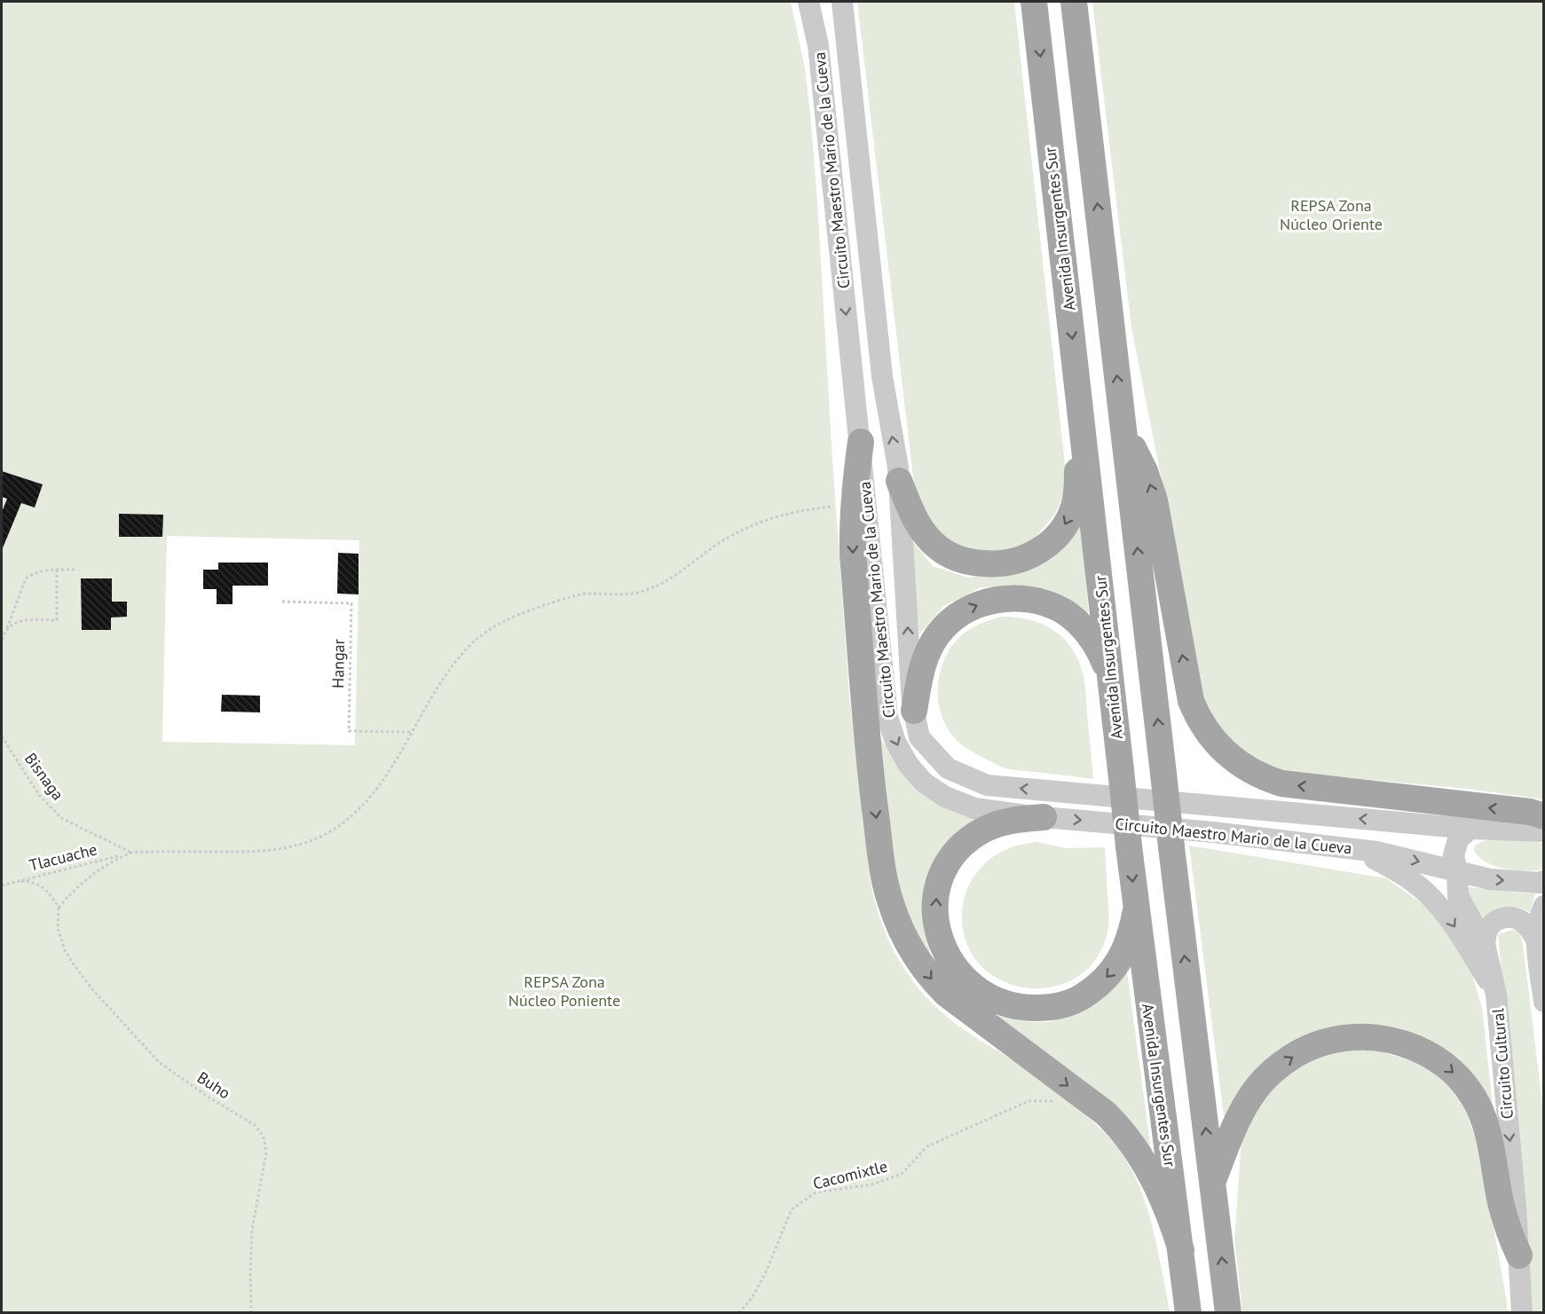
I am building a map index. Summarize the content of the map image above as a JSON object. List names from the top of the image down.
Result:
{
  "streets": {
    "main road": ["Avenida Insurgentes Sur"],
    "street": ["Circuito Maestro Mario de la Cueva", "Circuito Cultural"],
    "path": [
      "Hangar",
      "Bisnaga",
      "Tlacuache",
      "Buho",
      "Cacomixtle"
    ]
  },
  "crossings": [
    ["Circuito Maestro Mario de la Cueva", "Circuito Cultural"],
    ["Bisnaga", "Tlacuache"]
  ],
  "one_way": ["Circuito Cultural"],
  "parks": ["REPSA Zona Núcleo Oriente", "REPSA Zona Núcleo Poniente"]
}
